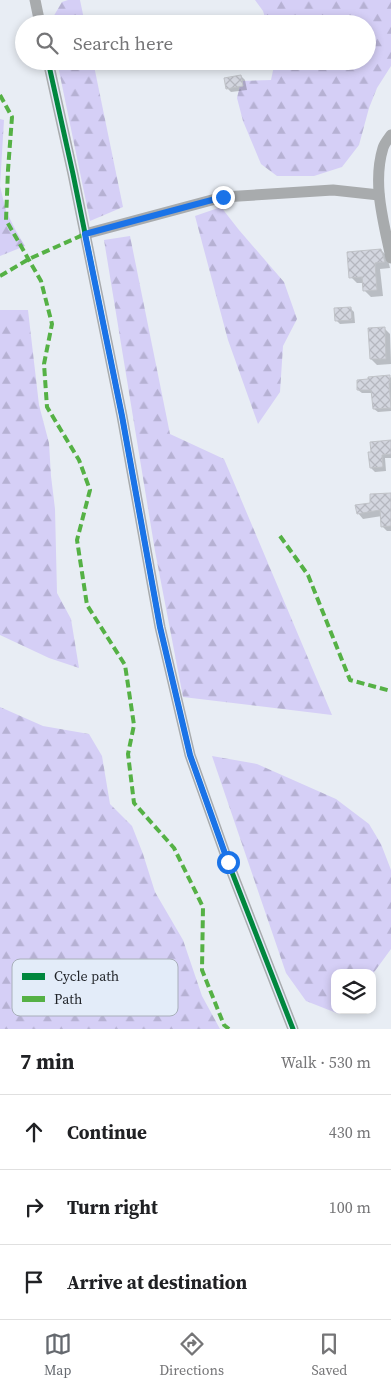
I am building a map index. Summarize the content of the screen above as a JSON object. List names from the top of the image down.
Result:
{
  "legend": ["Cycle path", "Path"],
  "page": {
    "search": "Search here",
    "heading": ["7 min", "Walk · 530 m"],
    "list": [
      ["Continue", "430 m"],
      ["Turn right", "100 m"],
      "Arrive at destination"
    ],
    "nav": ["Map", "Directions", "Saved"]
  }
}
